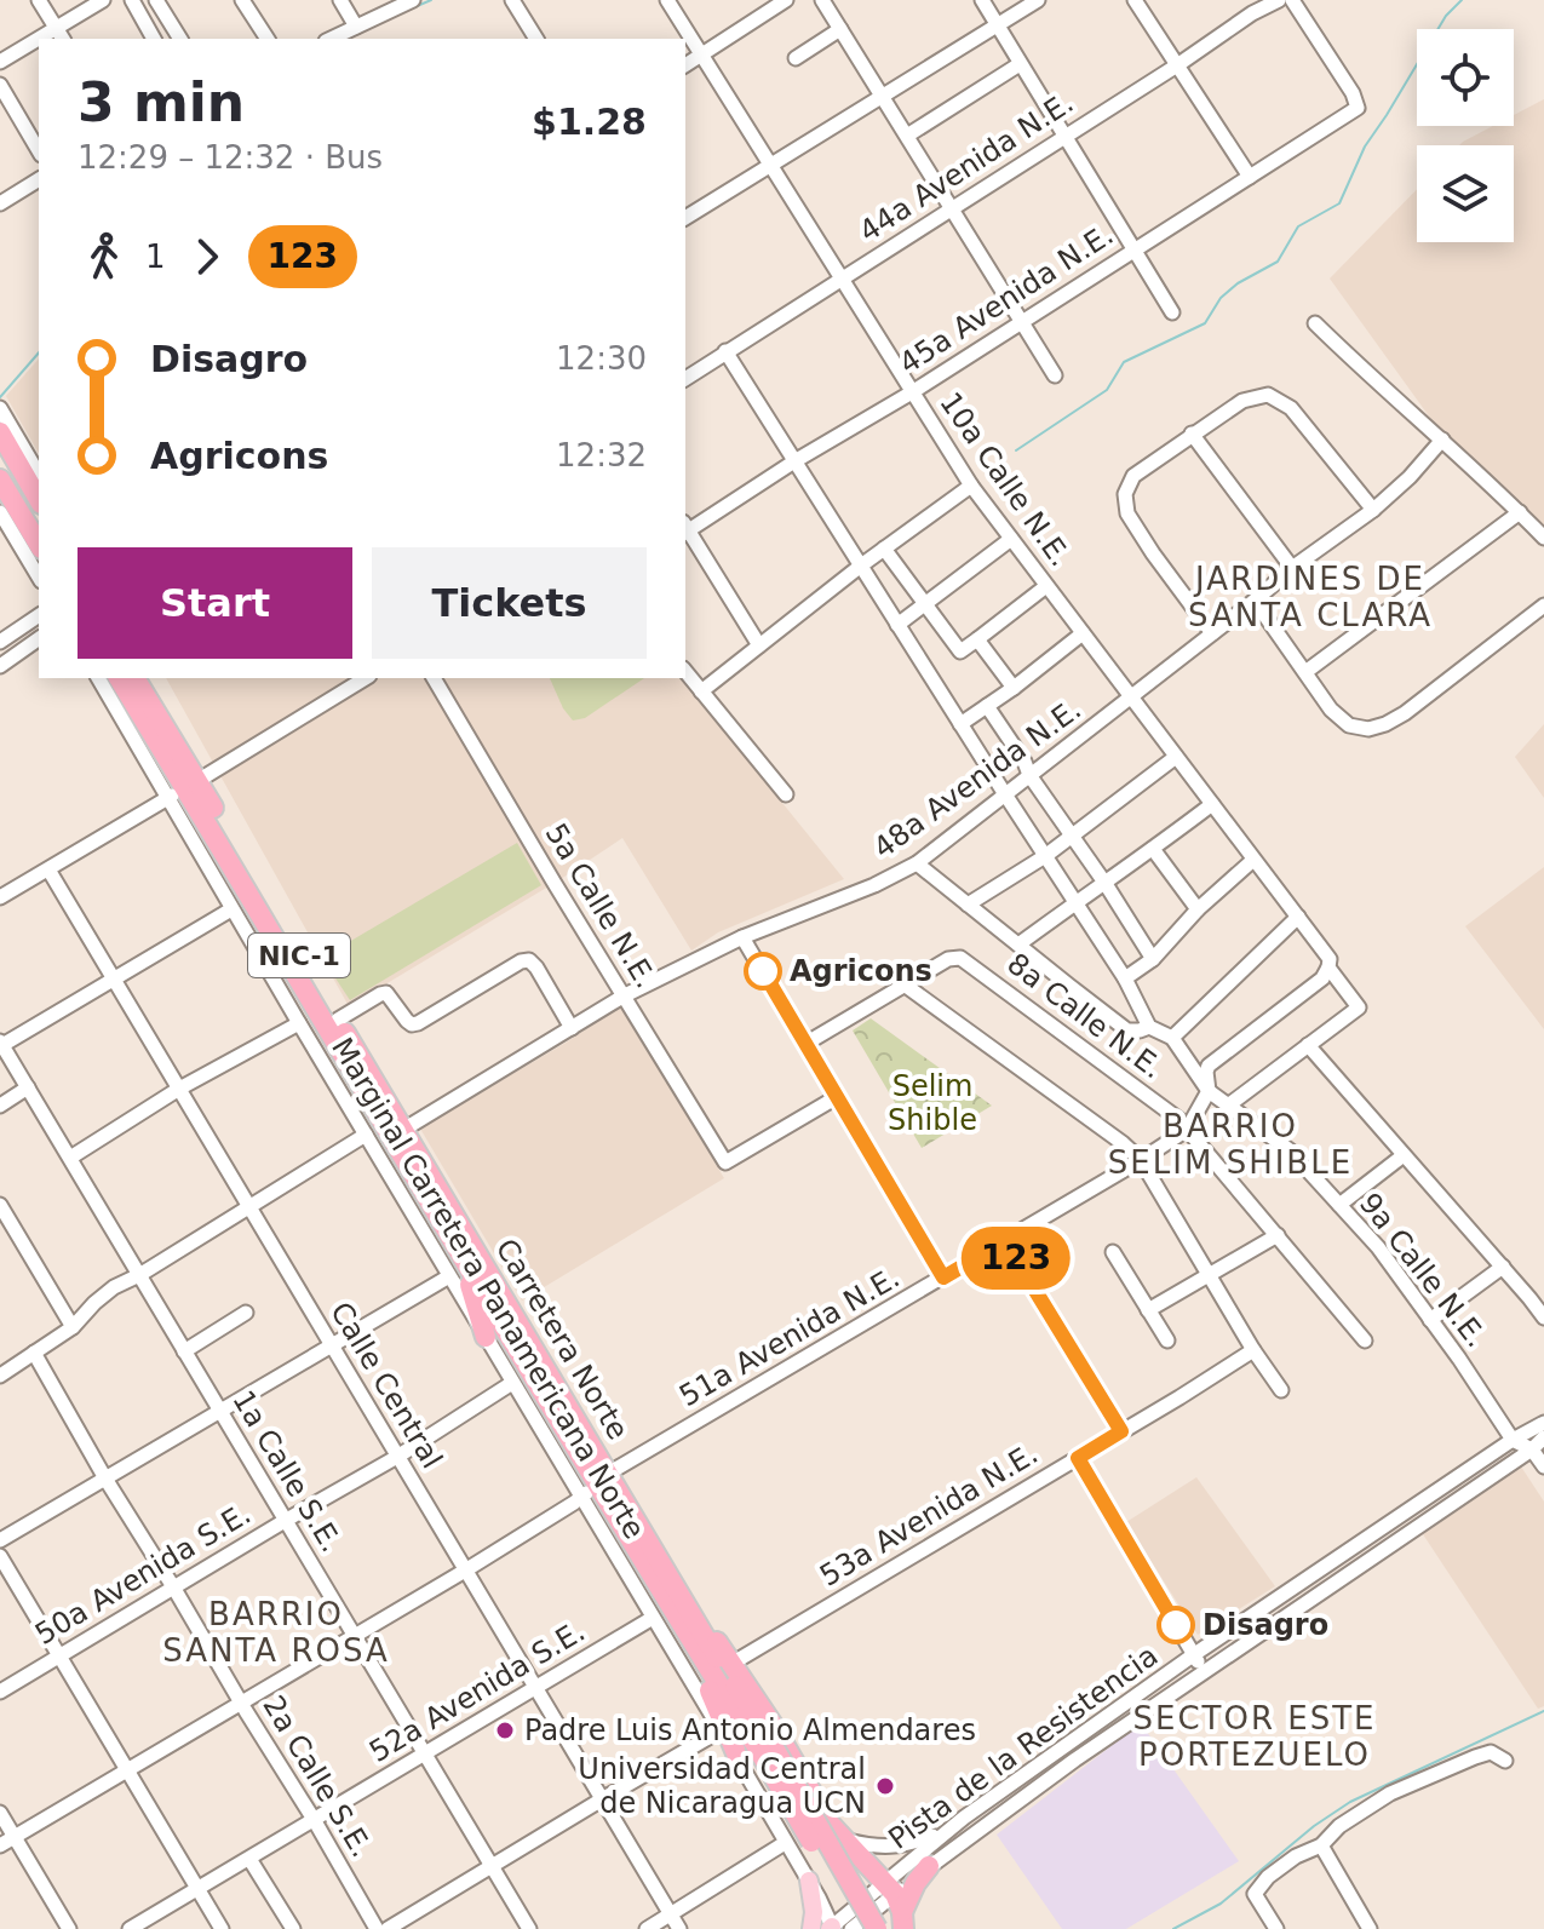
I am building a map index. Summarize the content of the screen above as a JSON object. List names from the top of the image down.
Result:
{
  "streets": {
    "highway": ["NIC-1", "Carretera Norte"],
    "street": [
      "44a Avenida N.E.",
      "45a Avenida N.E.",
      "10a Calle N.E.",
      "48a Avenida N.E.",
      "5a Calle N.E.",
      "8a Calle N.E.",
      "9a Calle N.E.",
      "Marginal Carretera Panamericana Norte",
      "51a Avenida N.E.",
      "Calle Central",
      "1a Calle S.E.",
      "53a Avenida N.E.",
      "50a Avenida S.E.",
      "52a Avenida S.E.",
      "Pista de la Resistencia",
      "2a Calle S.E."
    ]
  },
  "crossings": [
    ["44a Avenida N.E.", "10a Calle N.E."],
    ["45a Avenida N.E.", "10a Calle N.E."],
    ["10a Calle N.E.", "48a Avenida N.E."],
    ["10a Calle N.E.", "51a Avenida N.E."],
    ["48a Avenida N.E.", "5a Calle N.E."],
    ["48a Avenida N.E.", "Carretera Norte"],
    ["NIC-1", "Marginal Carretera Panamericana Norte"],
    ["NIC-1", "Carretera Norte"],
    ["8a Calle N.E.", "51a Avenida N.E."],
    ["9a Calle N.E.", "51a Avenida N.E."],
    ["9a Calle N.E.", "Pista de la Resistencia"],
    ["Marginal Carretera Panamericana Norte", "51a Avenida N.E."],
    ["Marginal Carretera Panamericana Norte", "Carretera Norte"],
    ["Marginal Carretera Panamericana Norte", "50a Avenida S.E."],
    ["Marginal Carretera Panamericana Norte", "52a Avenida S.E."],
    ["Marginal Carretera Panamericana Norte", "Pista de la Resistencia"],
    ["51a Avenida N.E.", "Carretera Norte"],
    ["51a Avenida N.E.", "Calle Central"],
    ["51a Avenida N.E.", "1a Calle S.E."],
    ["51a Avenida N.E.", "2a Calle S.E."],
    ["Calle Central", "50a Avenida S.E."],
    ["Calle Central", "52a Avenida S.E."],
    ["1a Calle S.E.", "50a Avenida S.E."],
    ["1a Calle S.E.", "52a Avenida S.E."],
    ["50a Avenida S.E.", "2a Calle S.E."],
    ["52a Avenida S.E.", "2a Calle S.E."]
  ],
  "districts": [
    "JARDINES DE SANTA CLARA",
    "BARRIO SELIM SHIBLE",
    "BARRIO SANTA ROSA",
    "SECTOR ESTE PORTEZUELO"
  ],
  "parks": ["Selim Shible"],
  "places": [
    "Agricons",
    "Disagro",
    "Padre Luis Antonio Almendares",
    "Universidad Central de Nicaragua UCN"
  ],
  "lines": ["bus line 123"],
  "page": {
    "on_map": "123",
    "heading": ["3 min", "12:29 – 12:32 · Bus", "$1.28"],
    "legs": ["1", "123"],
    "list": [
      {
        "name": "Disagro",
        "value": "12:30"
      },
      {
        "name": "Agricons",
        "value": "12:32"
      }
    ],
    "buttons": ["Start", "Tickets"]
  }
}
